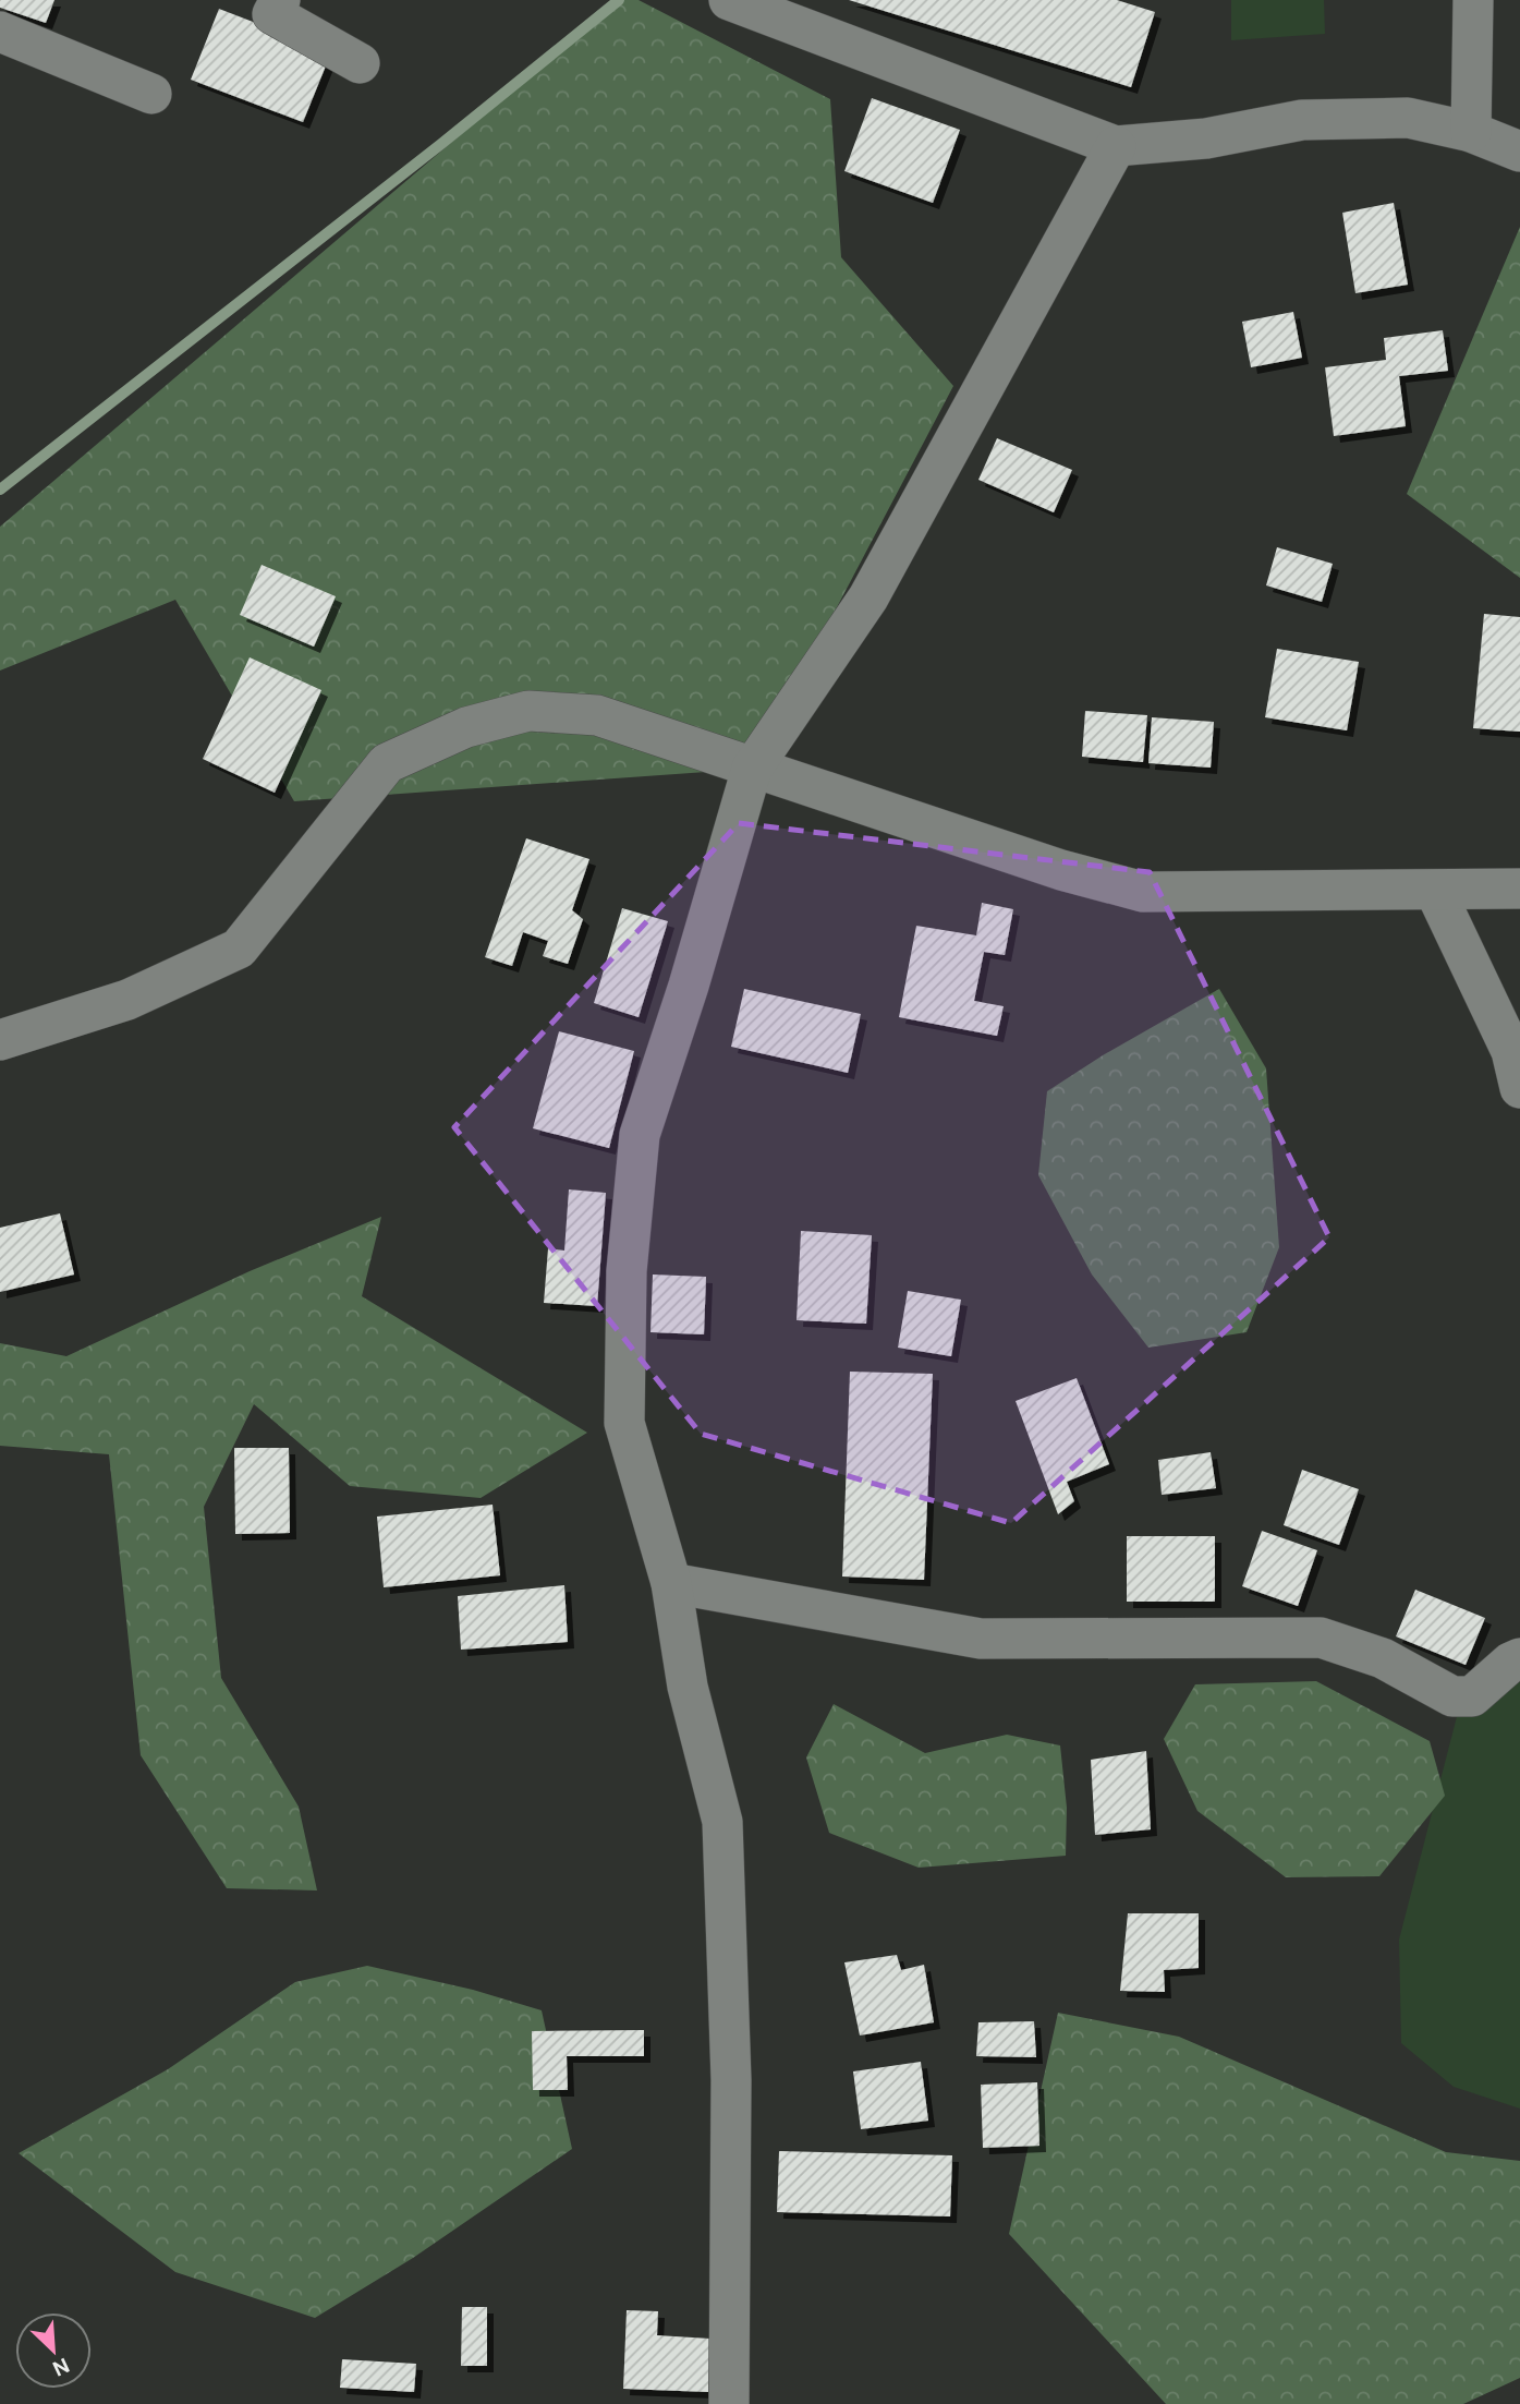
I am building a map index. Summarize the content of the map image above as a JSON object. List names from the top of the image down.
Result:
{
  "north": "bottom right"
}
